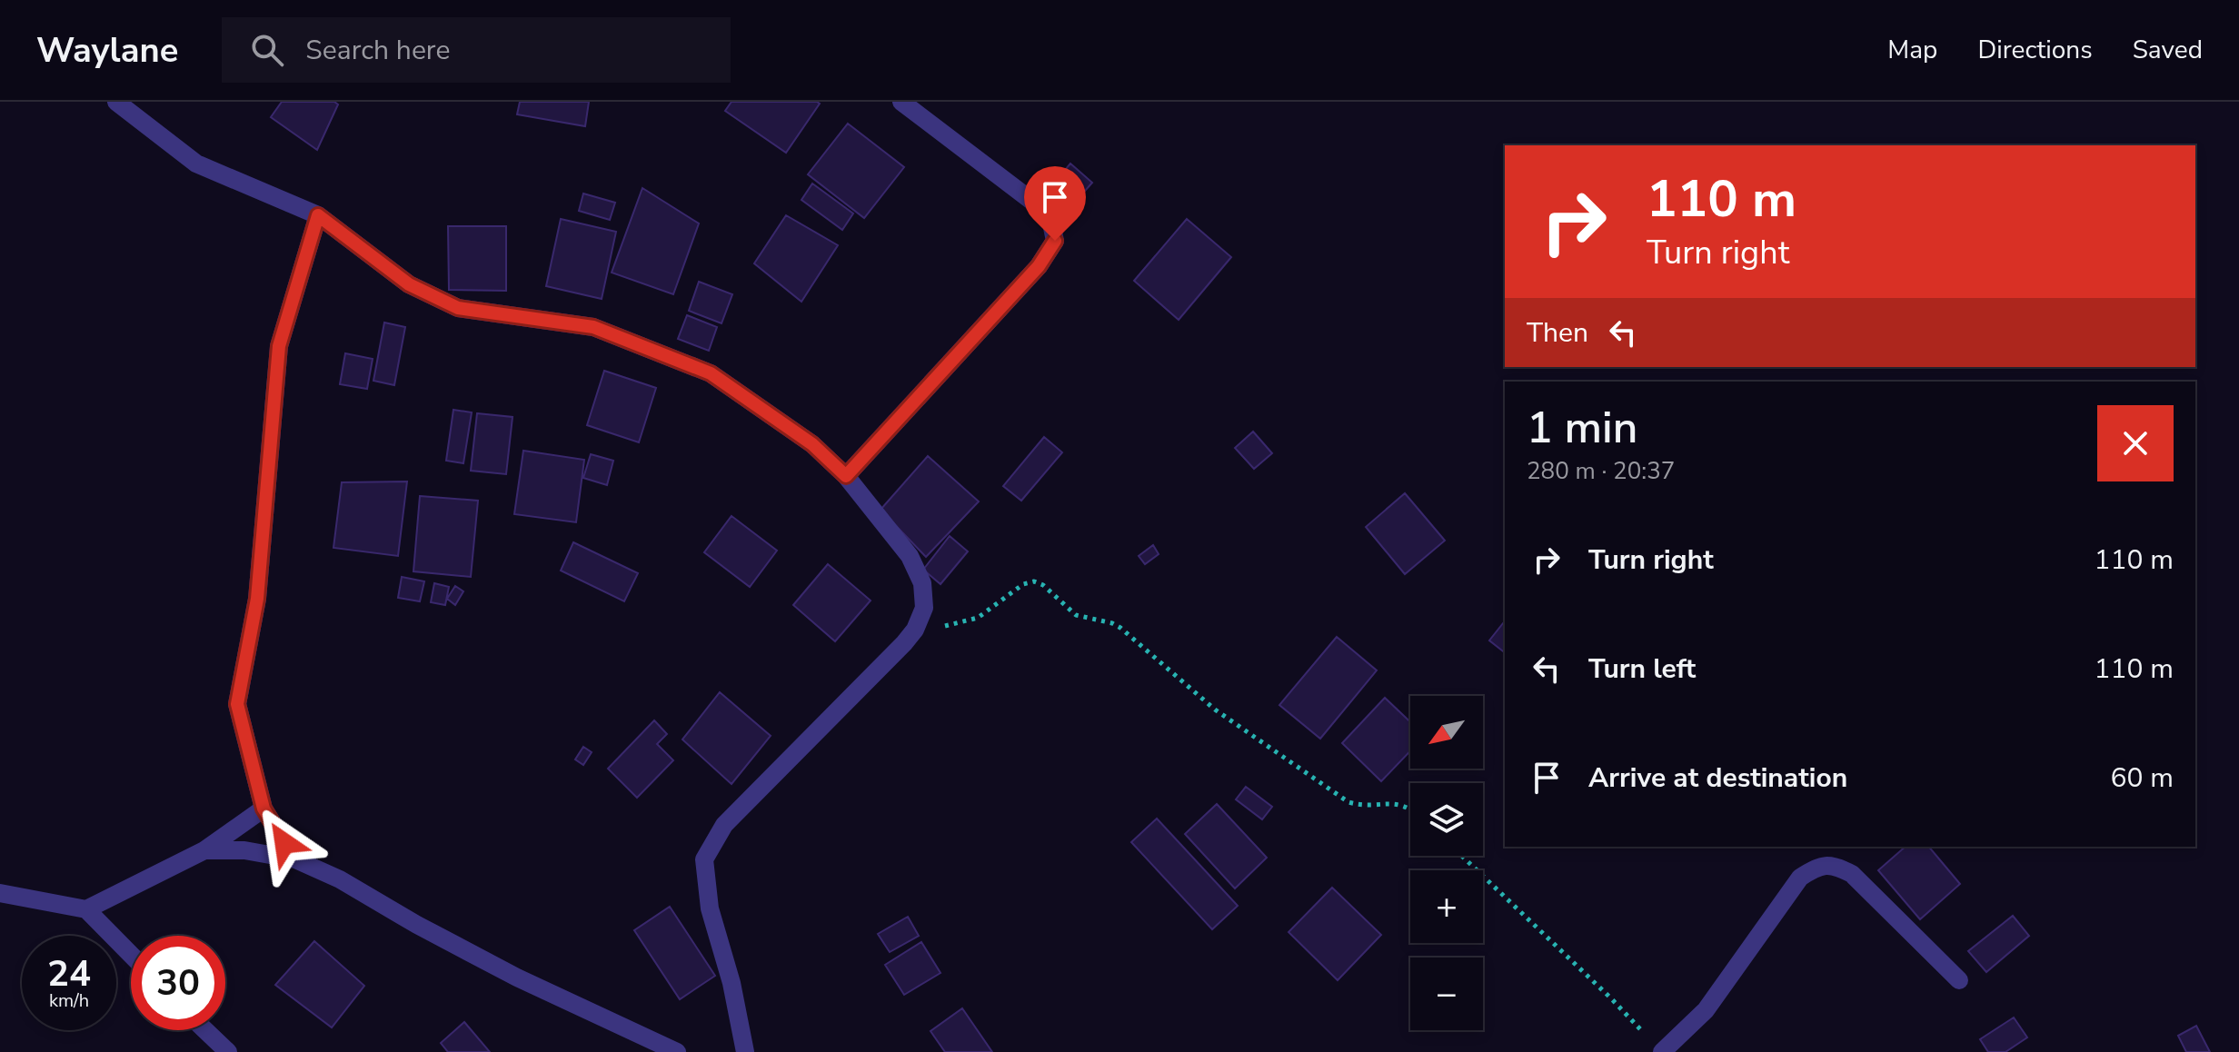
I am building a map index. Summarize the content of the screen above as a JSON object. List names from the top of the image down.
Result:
{
  "north": "bottom left",
  "page": {
    "header": "Waylane",
    "search": "Search here",
    "nav": ["Map", "Directions", "Saved"],
    "turn": ["110 m", "Turn right"],
    "then": "Then",
    "heading": ["1 min", "280 m · 20:37"],
    "list": [
      {
        "name": "Turn right",
        "value": "110 m"
      },
      {
        "name": "Turn left",
        "value": "110 m"
      },
      {
        "name": "Arrive at destination",
        "value": "60 m"
      }
    ],
    "map_buttons": ["+", "−"],
    "speed": "24 km/h",
    "limit": "30"
  }
}
